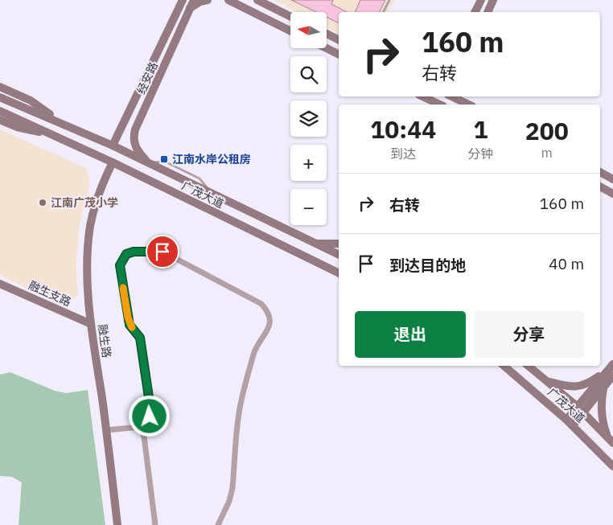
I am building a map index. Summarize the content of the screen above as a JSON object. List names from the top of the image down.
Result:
{
  "streets": {
    "street": [
      "经安路",
      "广茂大道",
      "融生支路",
      "融生路"
    ]
  },
  "crossings": [
    ["经安路", "广茂大道"],
    ["广茂大道", "融生路"],
    ["融生支路", "融生路"]
  ],
  "places": {
    "transit": ["江南水岸公租房"],
    "other": ["江南广茂小学"]
  },
  "north": "left",
  "page": {
    "map_buttons": ["+", "−"],
    "turn": ["160 m", "右转"],
    "eta": [
      "10:44",
      "到达",
      "1",
      "分钟",
      "200",
      "m"
    ],
    "list": [
      {
        "name": "右转",
        "value": "160 m"
      },
      {
        "name": "到达目的地",
        "value": "40 m"
      }
    ],
    "buttons": ["退出", "分享"]
  }
}
